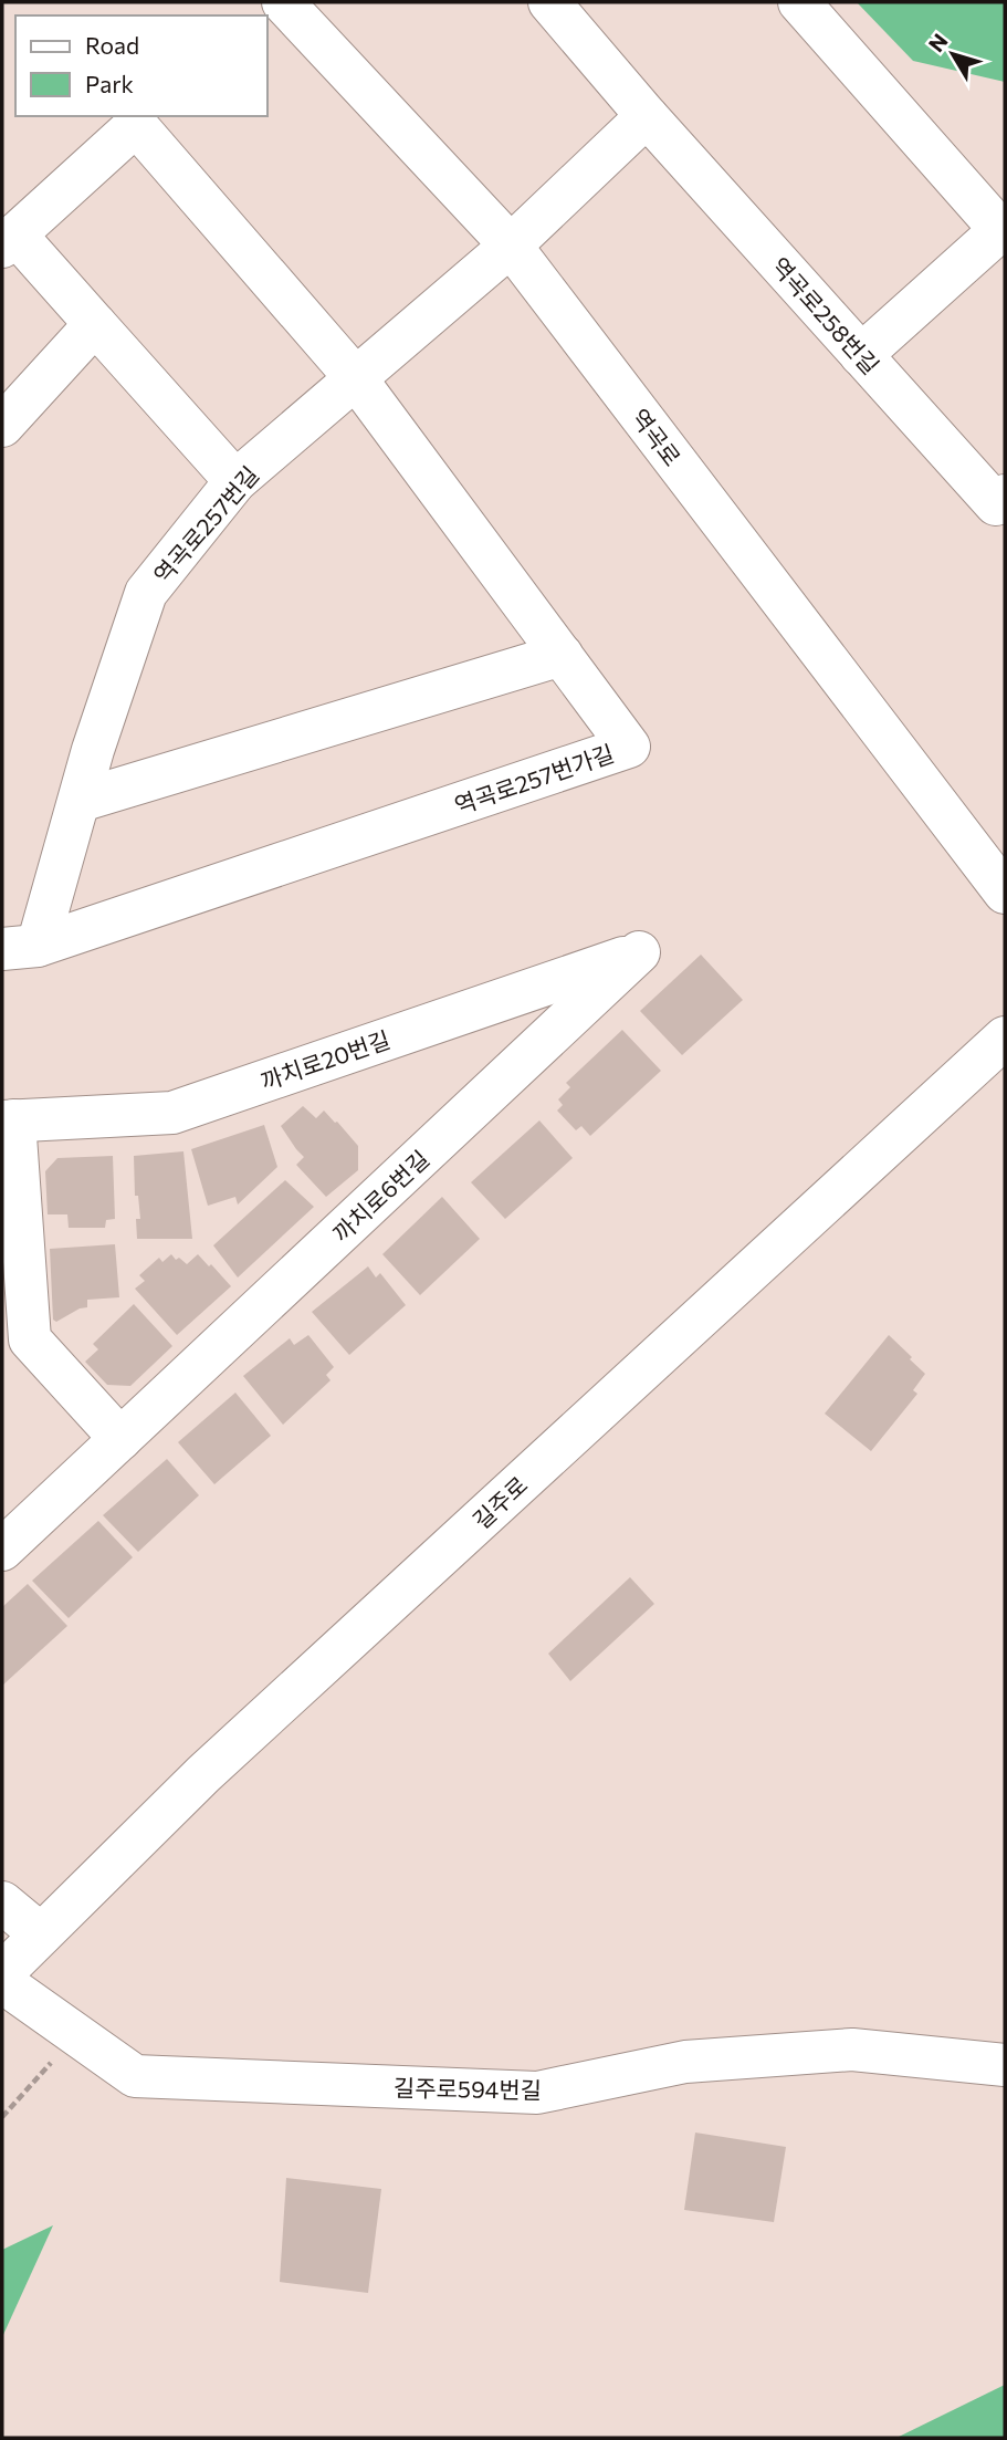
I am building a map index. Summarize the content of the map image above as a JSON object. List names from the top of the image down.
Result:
{
  "streets": {
    "street": [
      "역곡로258번길",
      "역곡로",
      "역곡로257번길",
      "역곡로257번가길",
      "까치로20번길",
      "까치로6번길",
      "길주로",
      "길주로594번길"
    ]
  },
  "crossings": [
    ["역곡로", "역곡로257번길"],
    ["역곡로257번길", "역곡로257번가길"],
    ["까치로20번길", "까치로6번길"]
  ],
  "legend": ["Road", "Park"],
  "north": "top left"
}
